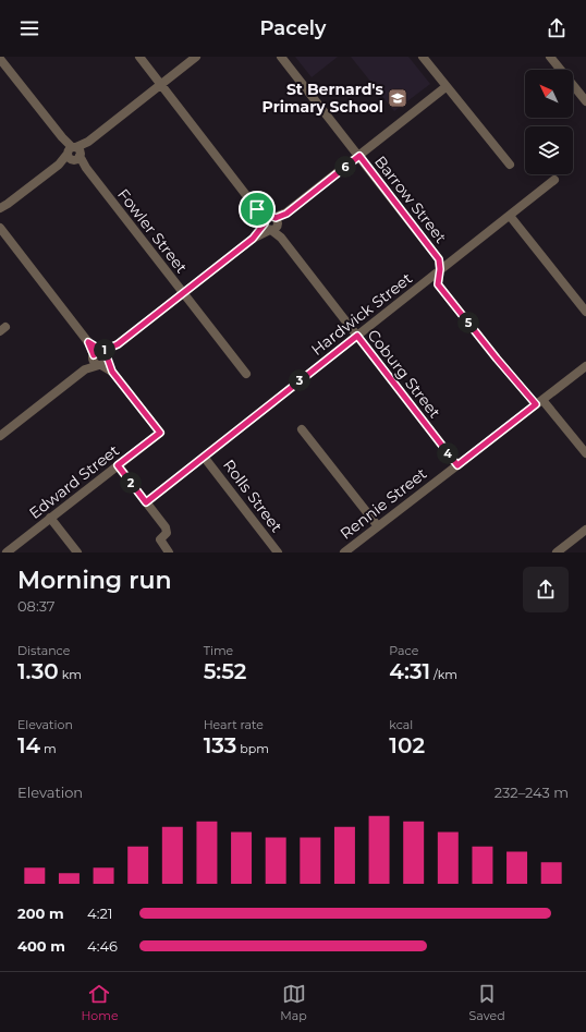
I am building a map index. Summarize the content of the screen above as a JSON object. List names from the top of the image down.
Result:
{
  "streets": {
    "street": [
      "Barrow Street",
      "Fowler Street",
      "Hardwick Street",
      "Coburg Street",
      "Edward Street",
      "Rolls Street",
      "Rennie Street"
    ]
  },
  "crossings": [
    ["Barrow Street", "Hardwick Street"],
    ["Barrow Street", "Rennie Street"],
    ["Hardwick Street", "Coburg Street"],
    ["Hardwick Street", "Rolls Street"],
    ["Coburg Street", "Rennie Street"]
  ],
  "places": {
    "school or university": ["St Bernard's Primary School"]
  },
  "north": "top left",
  "page": {
    "header": "Pacely",
    "pins": [
      "6",
      "5",
      "1",
      "3",
      "4",
      "2"
    ],
    "heading": ["Morning run", "08:37"],
    "stats": [
      ["Distance", "1.30 km"],
      ["Time", "5:52"],
      ["Pace", "4:31 /km"],
      ["Elevation", "14 m"],
      ["Heart rate", "133 bpm"],
      ["kcal", "102"]
    ],
    "chart": ["Elevation", "232–243 m"],
    "list": [
      {
        "name": "200 m",
        "note": "4:21"
      },
      {
        "name": "400 m",
        "note": "4:46"
      }
    ],
    "tabs": ["Home", "Map", "Saved"]
  }
}
